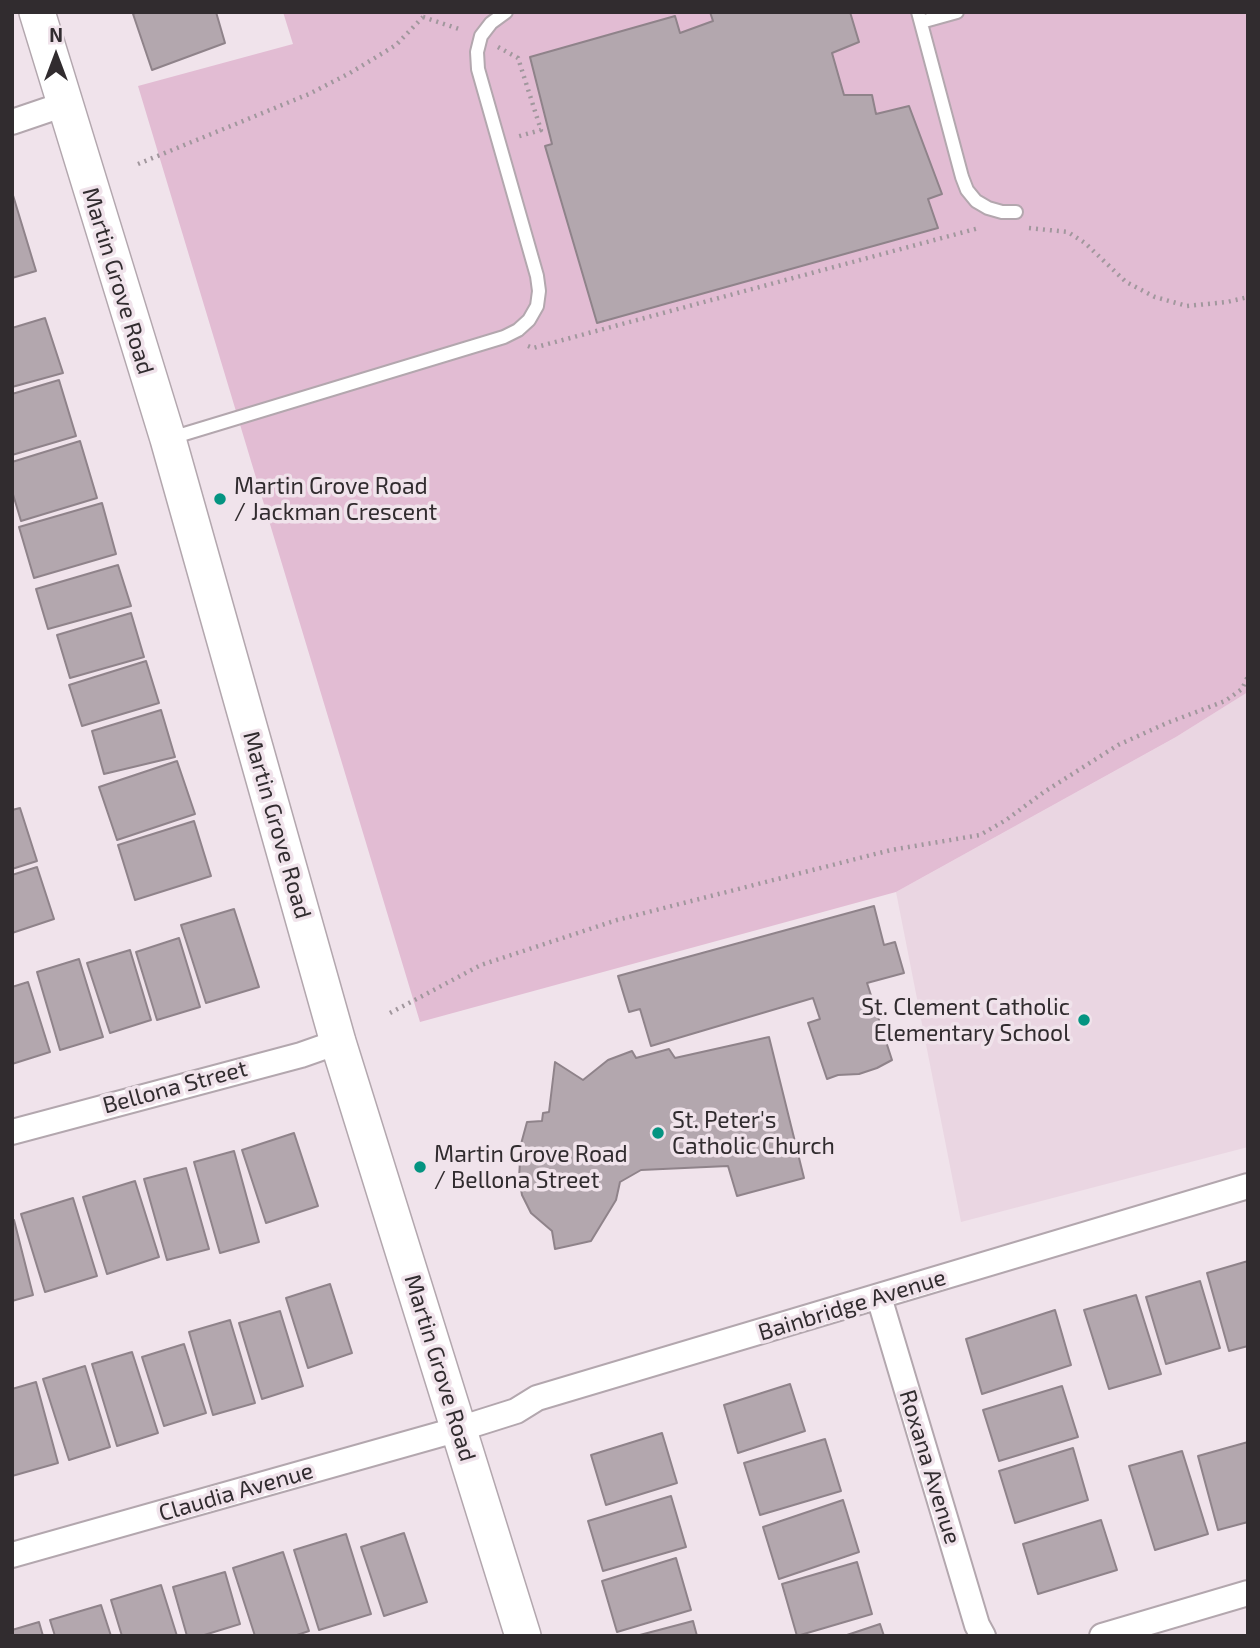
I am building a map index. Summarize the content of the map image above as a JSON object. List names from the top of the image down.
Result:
{
  "streets": {
    "street": [
      "Martin Grove Road",
      "Bellona Street",
      "Bainbridge Avenue",
      "Roxana Avenue",
      "Claudia Avenue"
    ]
  },
  "crossings": [
    ["Martin Grove Road", "Bellona Street"],
    ["Martin Grove Road", "Bainbridge Avenue"],
    ["Martin Grove Road", "Claudia Avenue"],
    ["Bainbridge Avenue", "Roxana Avenue"],
    ["Bainbridge Avenue", "Claudia Avenue"]
  ],
  "places": [
    "Martin Grove Road / Jackman Crescent",
    "St. Clement Catholic Elementary School",
    "St. Peter's Catholic Church",
    "Martin Grove Road / Bellona Street"
  ],
  "north": "top"
}
